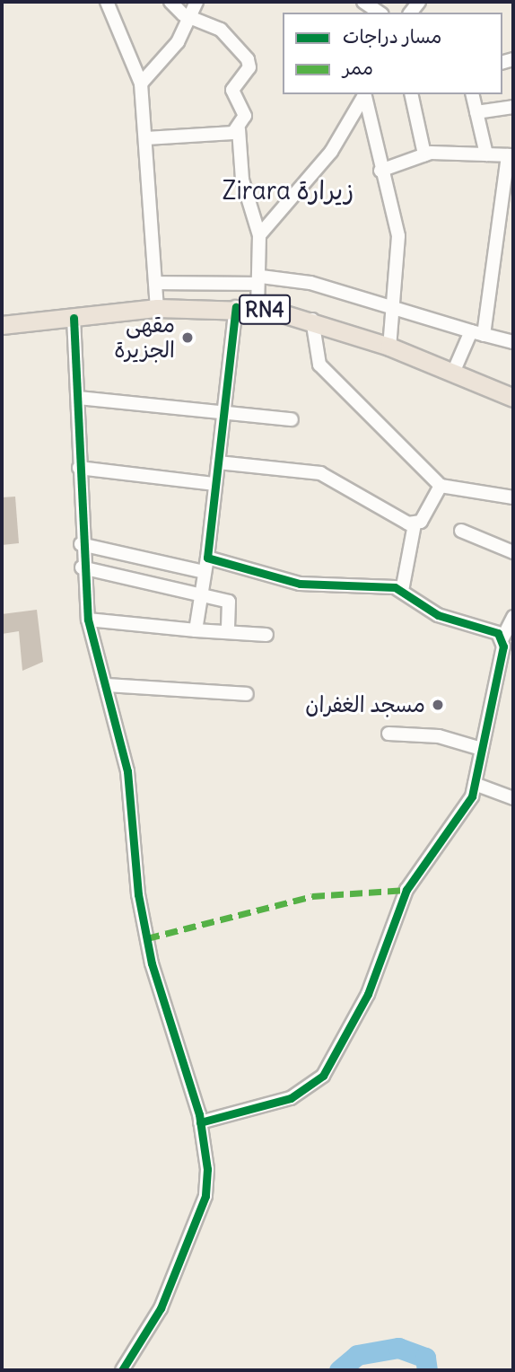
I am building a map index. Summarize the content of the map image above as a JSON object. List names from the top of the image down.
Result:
{
  "streets": {
    "main road": ["RN4"]
  },
  "districts": ["Zirara زيرارة"],
  "places": ["مقهى الجزيرة", "مسجد الغفران"],
  "legend": ["مسار دراجات", "ممر"]
}
